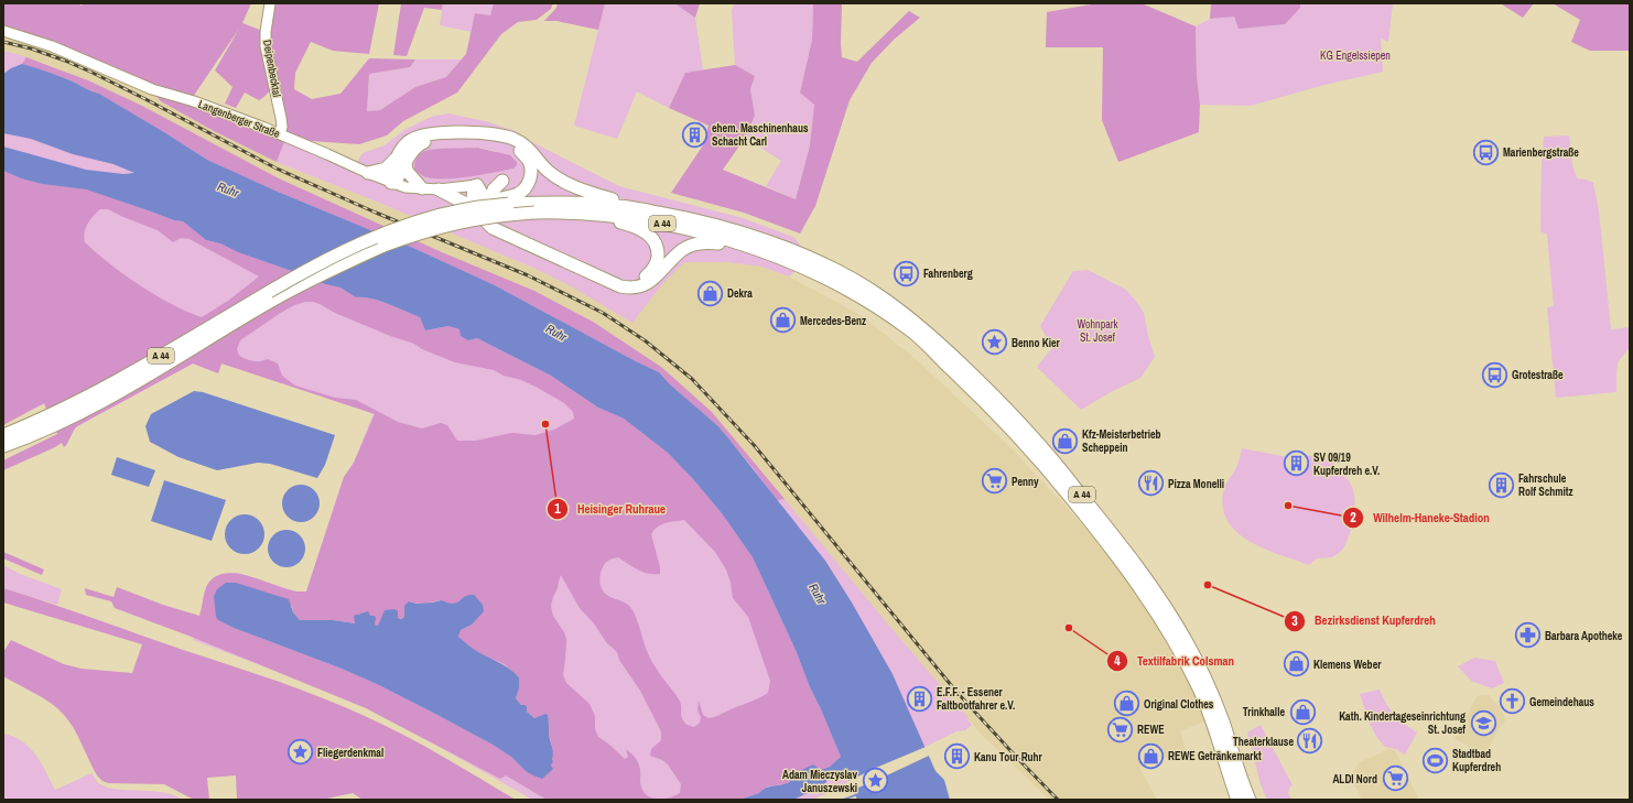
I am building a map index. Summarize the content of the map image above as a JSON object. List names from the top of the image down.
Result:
{
  "streets": {
    "highway": ["A 44"],
    "main road": ["Deipenbecktal", "Langenberger Straße"]
  },
  "crossings": [
    ["Deipenbecktal", "Langenberger Straße"]
  ],
  "water": ["Ruhr"],
  "parks": ["KG Engelssiepen", "Wohnpark St. Josef"],
  "places": {
    "building": [
      "ehem. Maschinenhaus Schacht Carl",
      "SV 09/19 Kupferdreh e.V.",
      "Fahrschule Rolf Schmitz",
      "E.F.F. - Essener Faltbootfahrer e.V.",
      "Kanu Tour Ruhr"
    ],
    "bus stop": ["Marienbergstraße", "Fahrenberg", "Grotestraße"],
    "shop": [
      "Dekra",
      "Mercedes-Benz",
      "Kfz-Meisterbetrieb Scheppein",
      "Klemens Weber",
      "Original Clothes",
      "Trinkhalle",
      "REWE Getränkemarkt"
    ],
    "place": ["Benno Kier", "Fliegerdenkmal", "Adam Mieczyslav Januszewski"],
    "other": [
      "Heisinger Ruhraue",
      "Wilhelm-Haneke-Stadion",
      "Bezirksdienst Kupferdreh",
      "Textilfabrik Colsman"
    ],
    "supermarket": ["Penny", "REWE", "ALDI Nord"],
    "restaurant": ["Pizza Monelli", "Theaterklause"],
    "pharmacy": ["Barbara Apotheke"],
    "church": ["Gemeindehaus"],
    "school or university": ["Kath. Kindertageseinrichtung St. Josef"],
    "sports": ["Stadtbad Kupferdreh"]
  }
}
